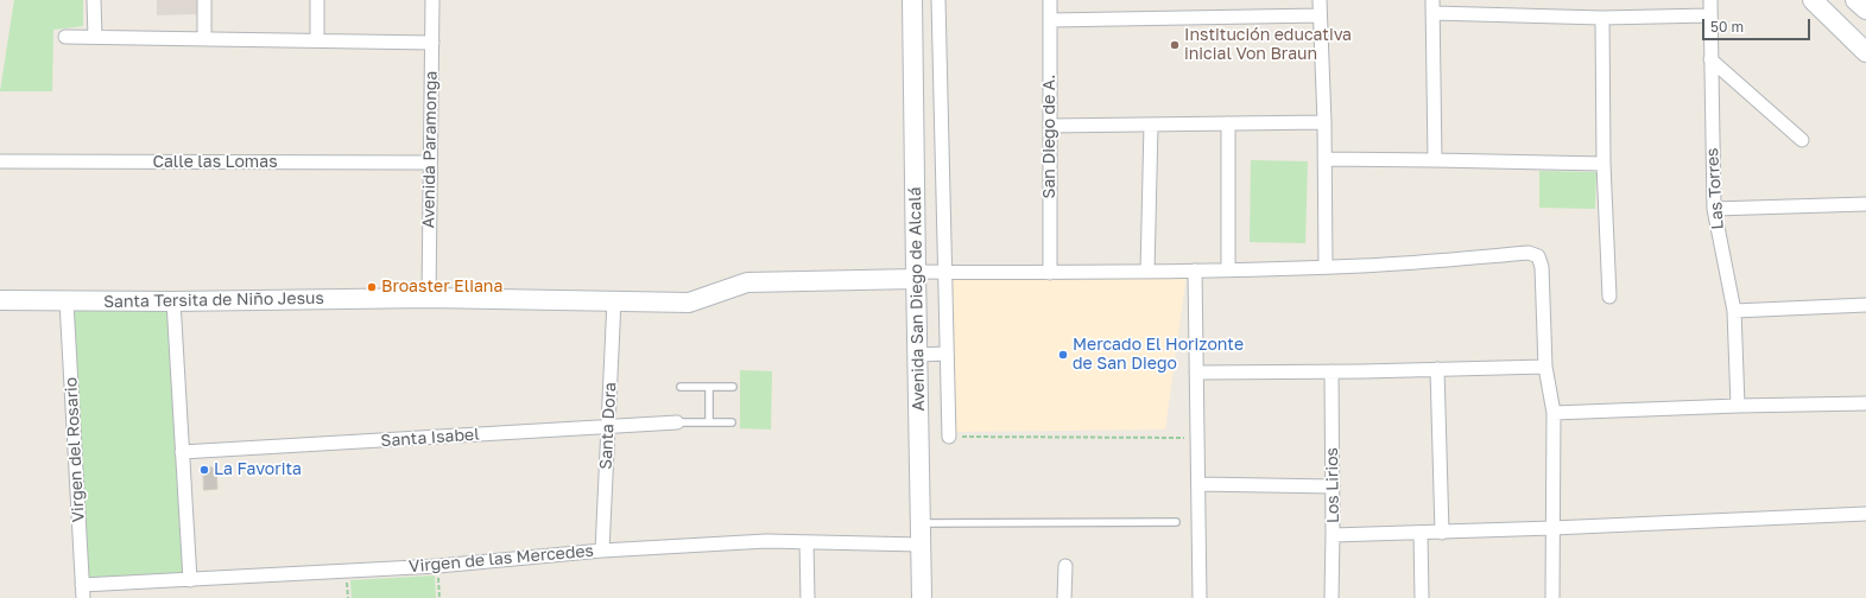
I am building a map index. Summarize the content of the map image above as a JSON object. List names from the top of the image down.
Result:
{
  "streets": {
    "street": [
      "San Diego de A.",
      "Avenida Paramonga",
      "Calle las Lomas",
      "Las Torres",
      "Avenida San Diego de Alcalá",
      "Santa Tersita de Niño Jesus",
      "Santa Dora",
      "Santa Isabel",
      "Virgen del Rosario",
      "Los Lirios",
      "Virgen de las Mercedes"
    ]
  },
  "crossings": [
    ["Avenida Paramonga", "Calle las Lomas"],
    ["Avenida Paramonga", "Santa Tersita de Niño Jesus"],
    ["Avenida San Diego de Alcalá", "Santa Tersita de Niño Jesus"],
    ["Avenida San Diego de Alcalá", "Virgen de las Mercedes"],
    ["Santa Tersita de Niño Jesus", "Santa Dora"],
    ["Santa Tersita de Niño Jesus", "Virgen del Rosario"],
    ["Santa Dora", "Santa Isabel"],
    ["Santa Dora", "Virgen de las Mercedes"],
    ["Virgen del Rosario", "Virgen de las Mercedes"]
  ],
  "places": [
    "Institución educativa inicial Von Braun",
    "Broaster Eliana",
    "Mercado El Horizonte de San Diego",
    "La Favorita"
  ],
  "scale_bar": "50 m"
}
